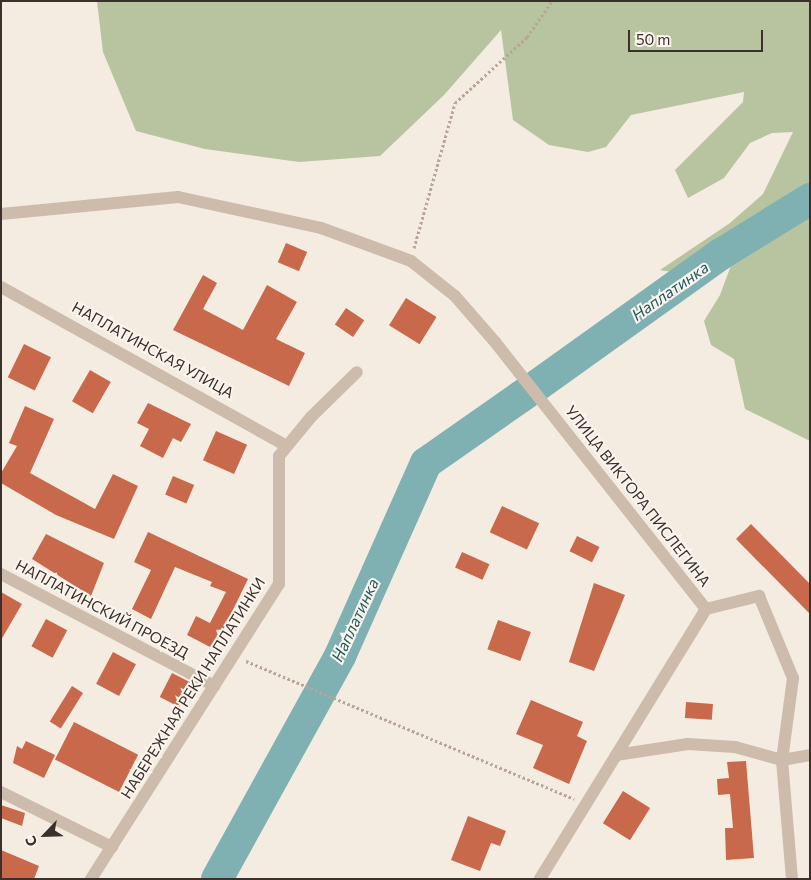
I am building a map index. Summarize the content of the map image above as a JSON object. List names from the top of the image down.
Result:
{
  "streets": {
    "street": [
      "НАПЛАТИНСКАЯ УЛИЦА",
      "УЛИЦА ВИКТОРА ПИСЛЕГИНА",
      "НАПЛАТИНСКИЙ ПРОЕЗД",
      "НАБЕРЕЖНАЯ РЕКИ НАПЛАТИНКИ"
    ]
  },
  "crossings": [
    ["НАПЛАТИНСКАЯ УЛИЦА", "НАБЕРЕЖНАЯ РЕКИ НАПЛАТИНКИ"],
    ["НАПЛАТИНСКИЙ ПРОЕЗД", "НАБЕРЕЖНАЯ РЕКИ НАПЛАТИНКИ"]
  ],
  "water": ["Наплатинка"],
  "scale_bar": "50 m",
  "north": "bottom left"
}
